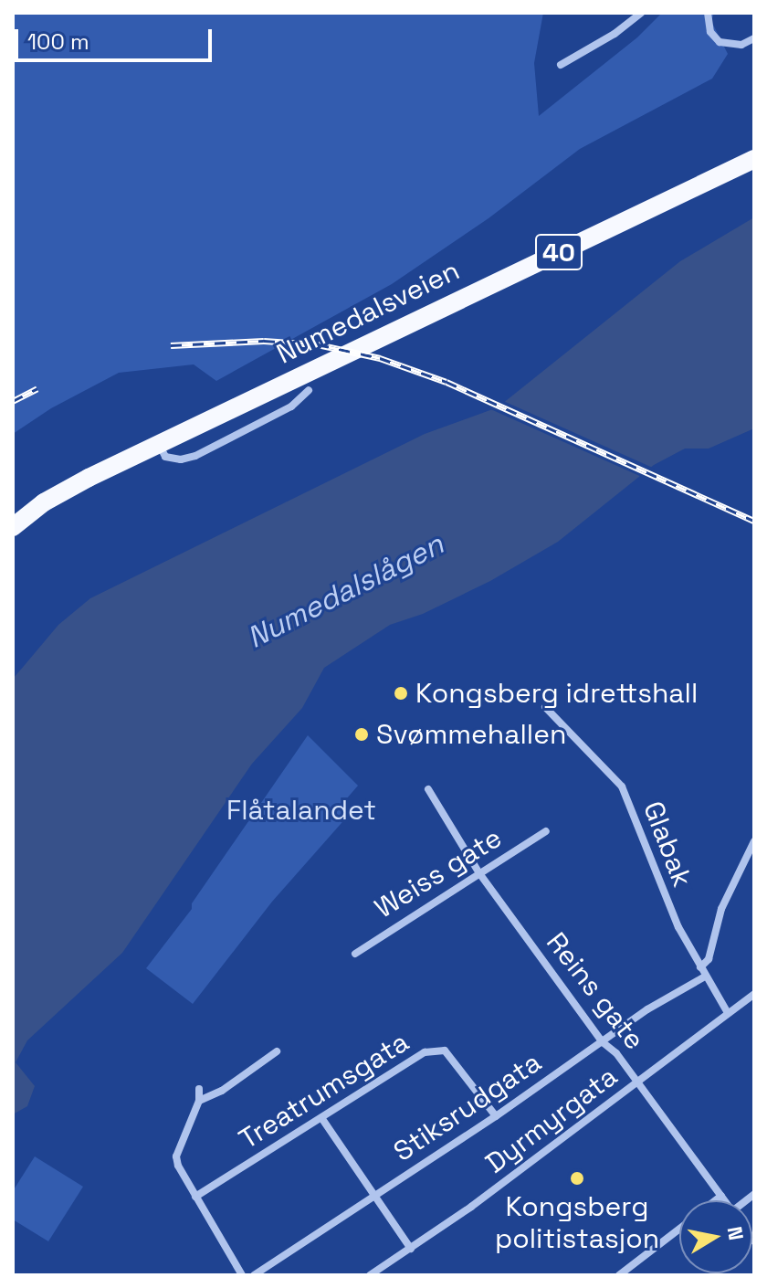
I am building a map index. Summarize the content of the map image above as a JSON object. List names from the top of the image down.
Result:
{
  "streets": {
    "main road": ["40", "Numedalsveien"],
    "street": [
      "Glabak",
      "Weiss gate",
      "Reins gate",
      "Treatrumsgata",
      "Stiksrudgata",
      "Dyrmyrgata"
    ]
  },
  "crossings": [
    ["Glabak", "Stiksrudgata"],
    ["Glabak", "Dyrmyrgata"],
    ["Weiss gate", "Reins gate"],
    ["Reins gate", "Stiksrudgata"],
    ["Reins gate", "Dyrmyrgata"],
    ["Treatrumsgata", "Stiksrudgata"]
  ],
  "water": ["Numedalslågen"],
  "parks": ["Flåtalandet"],
  "places": ["Kongsberg idrettshall", "Svømmehallen", "Kongsberg politistasjon"],
  "scale_bar": "100 m",
  "north": "right"
}
